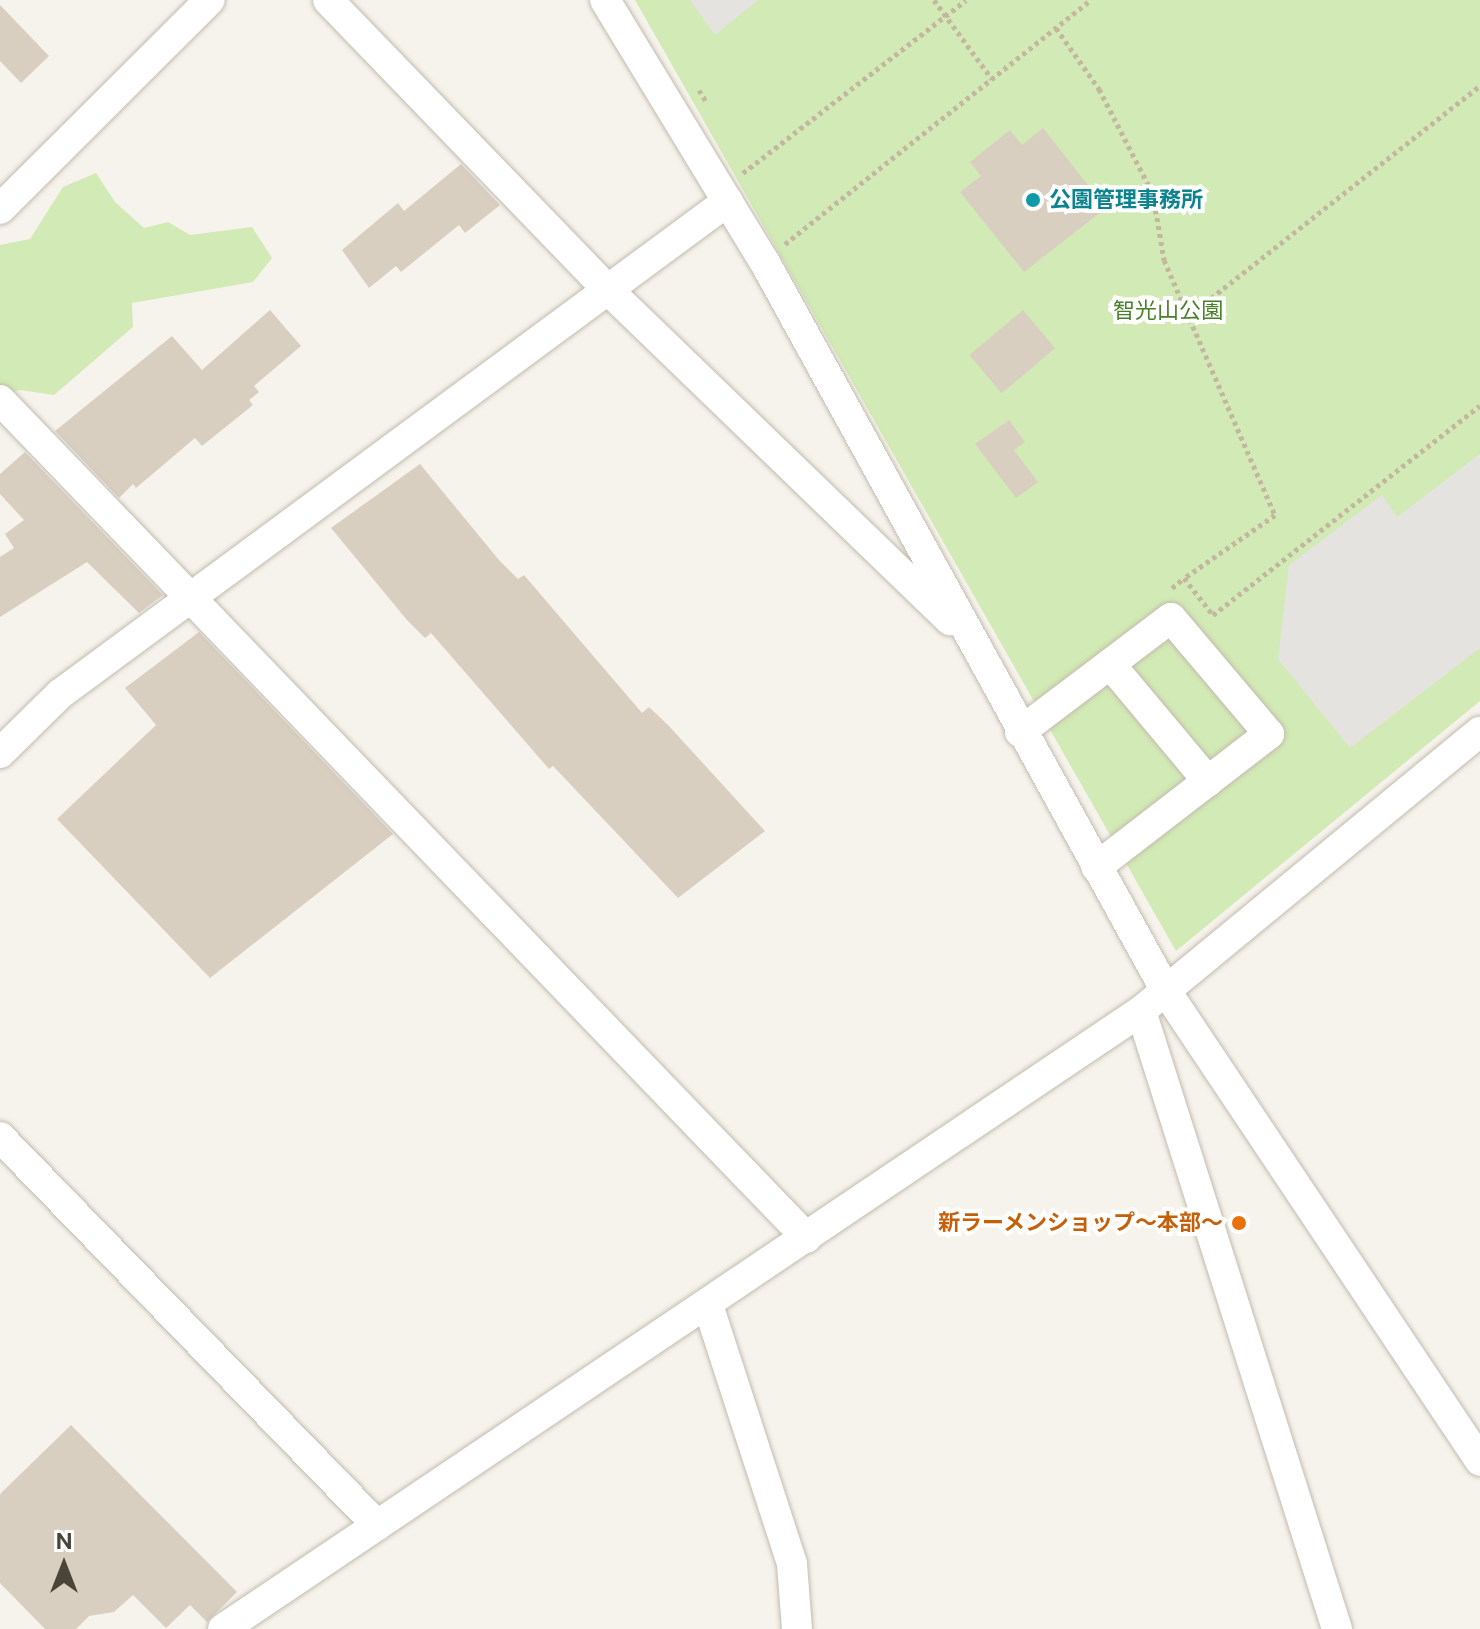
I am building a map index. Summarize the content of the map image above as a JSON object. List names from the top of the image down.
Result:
{
  "parks": ["智光山公園"],
  "places": ["公園管理事務所", "新ラーメンショップ～本部～"],
  "north": "top"
}
